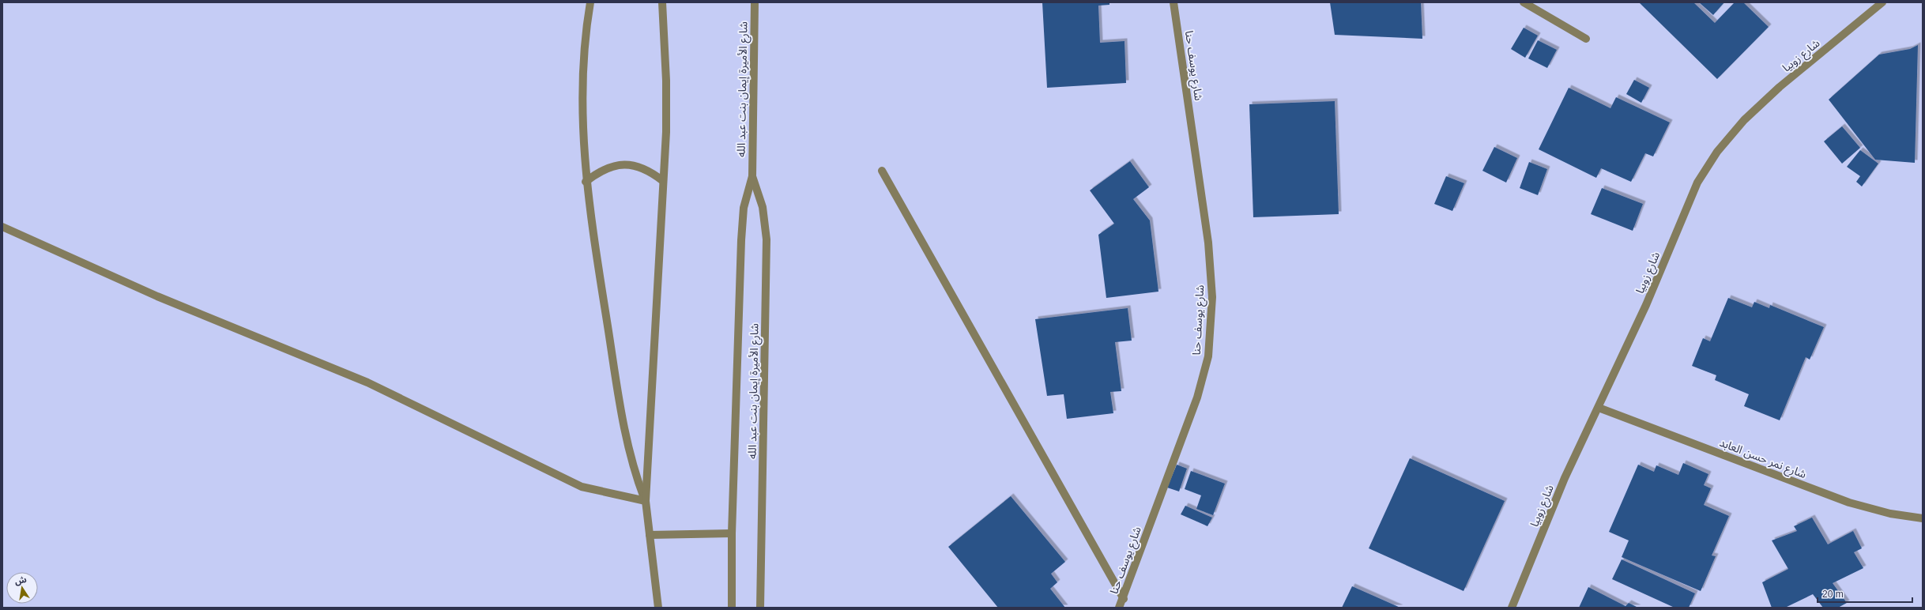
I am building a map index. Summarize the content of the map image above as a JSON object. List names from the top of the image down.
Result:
{
  "streets": {
    "street": [
      "شارع زوبيا",
      "شارع يوسف حنا",
      "شارع الأميرة إيمان بنت عبد الله",
      "شارع نمر حسن العابد"
    ]
  },
  "crossings": [
    ["شارع زوبيا", "شارع نمر حسن العابد"]
  ],
  "scale_bar": "20 m",
  "north": "top"
}
